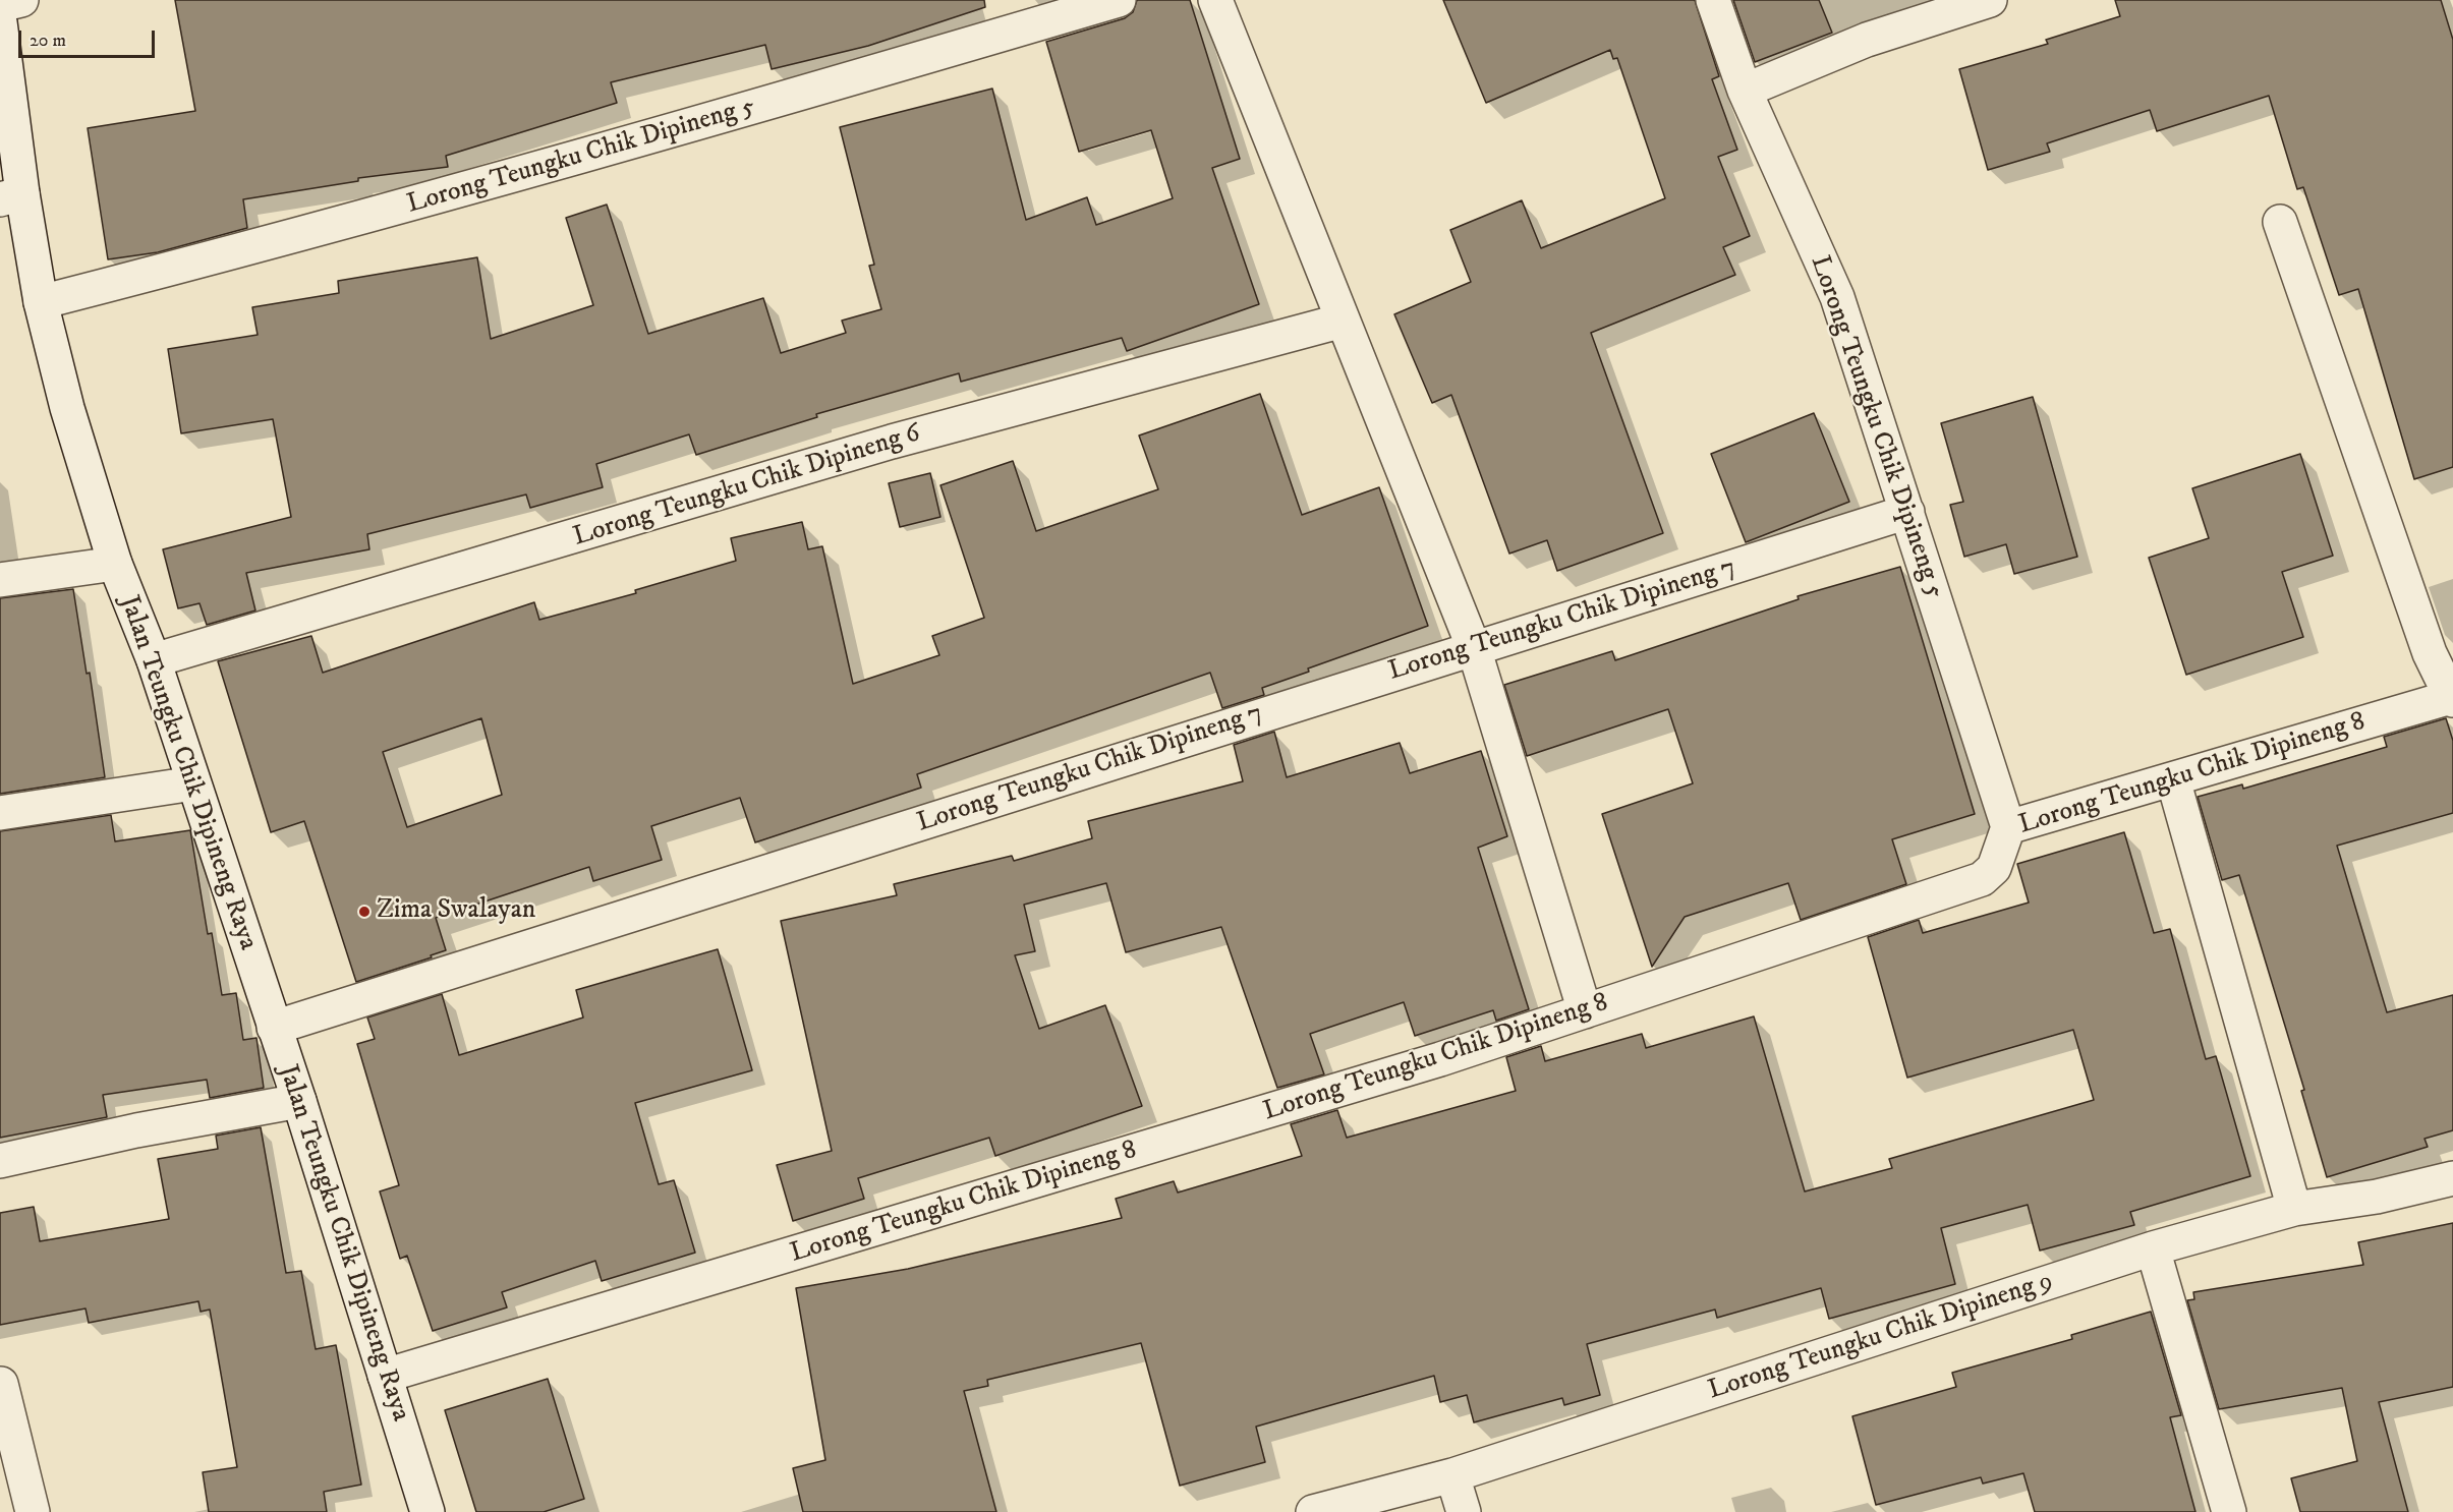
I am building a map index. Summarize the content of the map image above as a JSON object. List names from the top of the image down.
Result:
{
  "streets": {
    "street": [
      "Lorong Teungku Chik Dipineng 5",
      "Lorong Teungku Chik Dipineng 6",
      "Lorong Teungku Chik Dipineng 7",
      "Jalan Teungku Chik Dipineng Raya",
      "Lorong Teungku Chik Dipineng 8",
      "Lorong Teungku Chik Dipineng 9"
    ]
  },
  "crossings": [
    ["Lorong Teungku Chik Dipineng 5", "Lorong Teungku Chik Dipineng 7"],
    ["Lorong Teungku Chik Dipineng 5", "Jalan Teungku Chik Dipineng Raya"],
    ["Lorong Teungku Chik Dipineng 5", "Lorong Teungku Chik Dipineng 8"],
    ["Lorong Teungku Chik Dipineng 6", "Jalan Teungku Chik Dipineng Raya"],
    ["Lorong Teungku Chik Dipineng 7", "Jalan Teungku Chik Dipineng Raya"],
    ["Jalan Teungku Chik Dipineng Raya", "Lorong Teungku Chik Dipineng 8"]
  ],
  "places": ["Zima Swalayan"],
  "scale_bar": "20 m"
}
